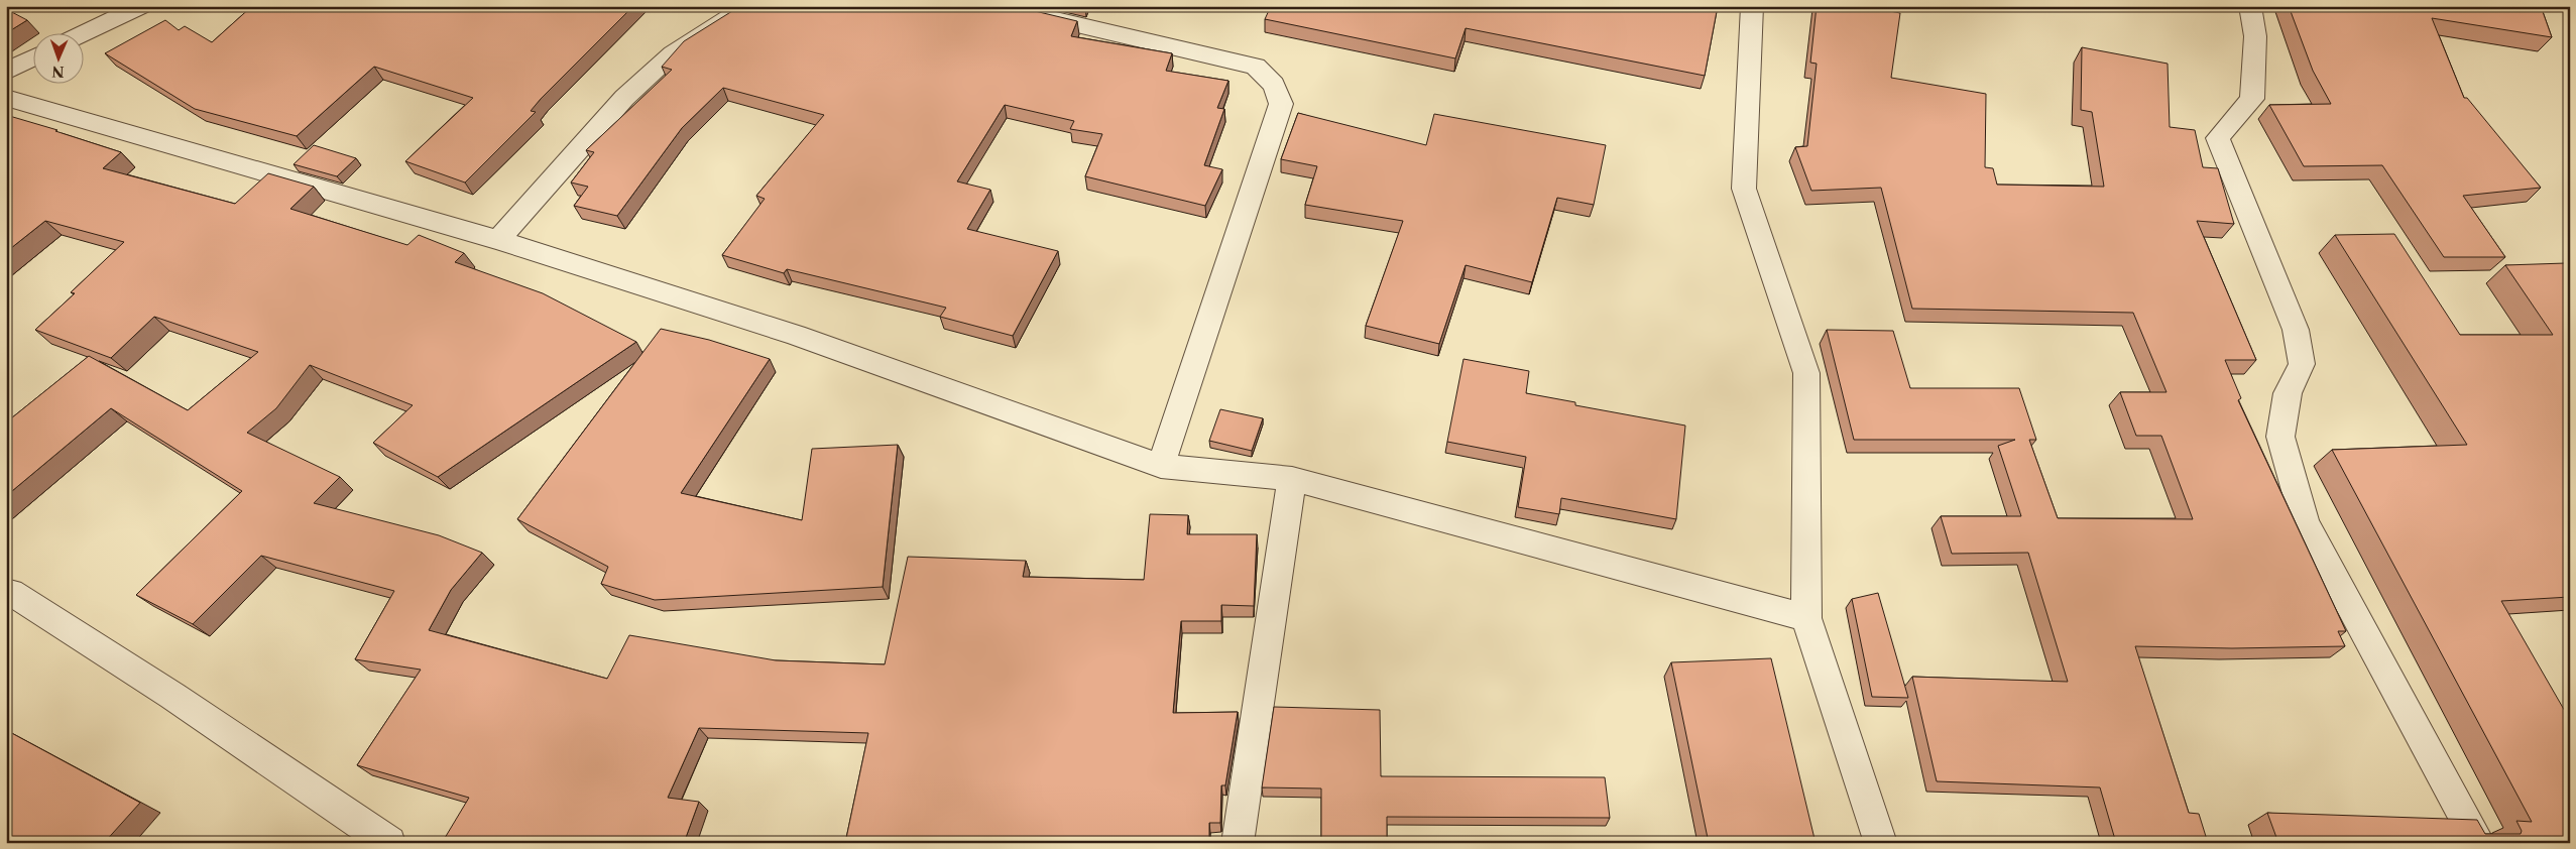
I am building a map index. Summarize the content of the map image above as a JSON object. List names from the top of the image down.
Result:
{
  "north": "bottom"
}
